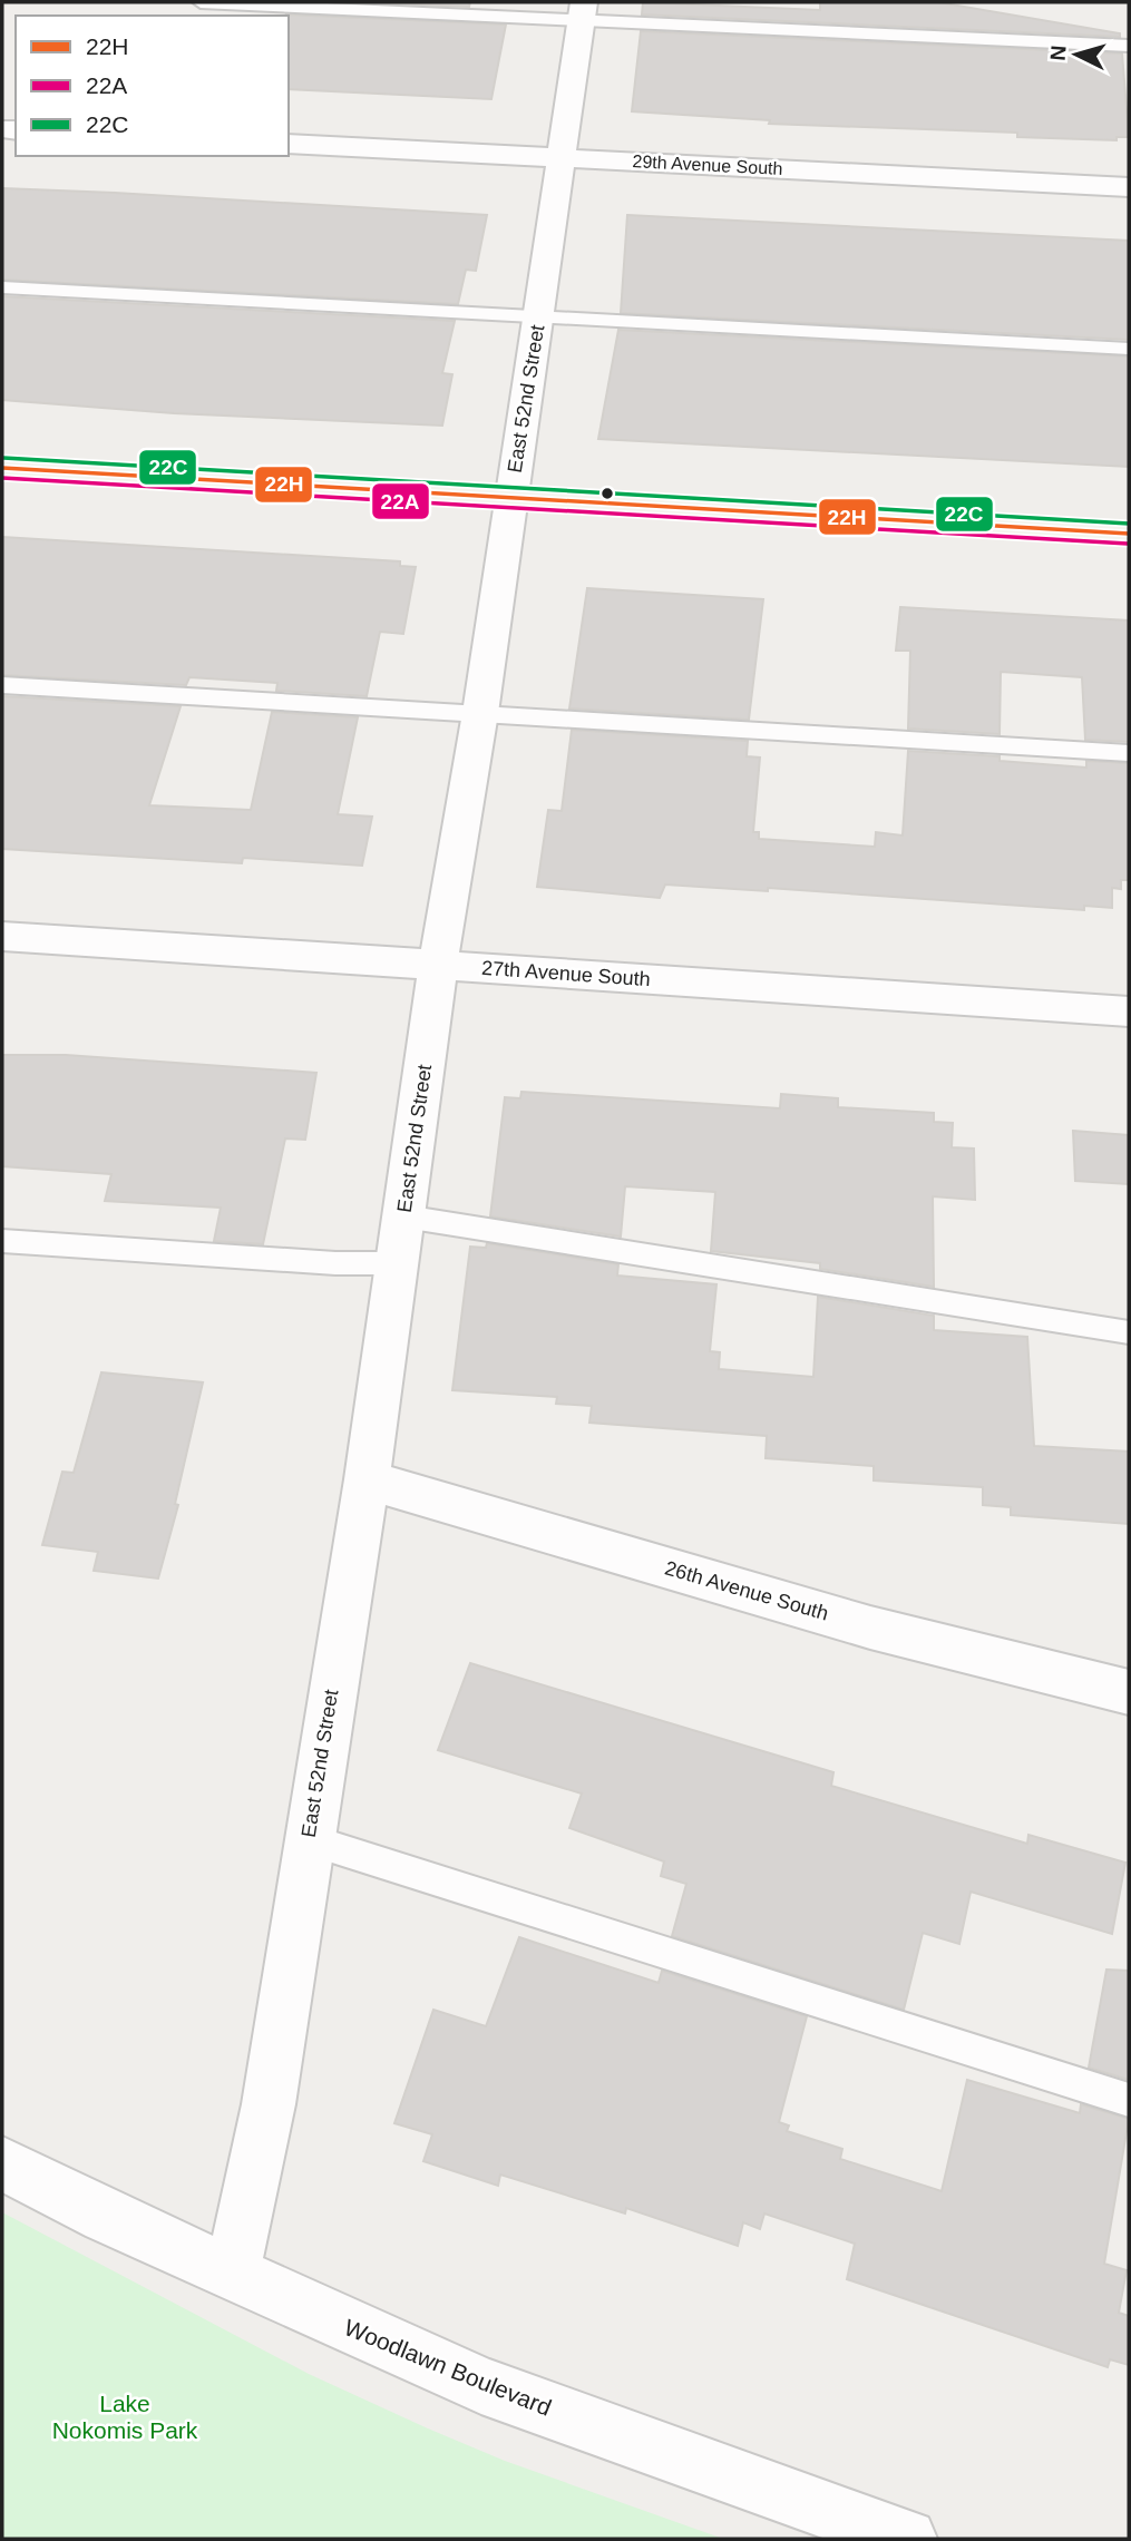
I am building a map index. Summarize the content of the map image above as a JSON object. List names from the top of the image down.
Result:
{
  "streets": {
    "street": [
      "29th Avenue South",
      "East 52nd Street",
      "27th Avenue South",
      "26th Avenue South",
      "Woodlawn Boulevard"
    ]
  },
  "crossings": [
    ["29th Avenue South", "East 52nd Street"],
    ["East 52nd Street", "27th Avenue South"],
    ["East 52nd Street", "26th Avenue South"],
    ["East 52nd Street", "Woodlawn Boulevard"]
  ],
  "parks": ["Lake Nokomis Park"],
  "lines": ["transit line 22C", "transit line 22H", "transit line 22A"],
  "legend": ["22H", "22A", "22C"],
  "north": "left"
}
